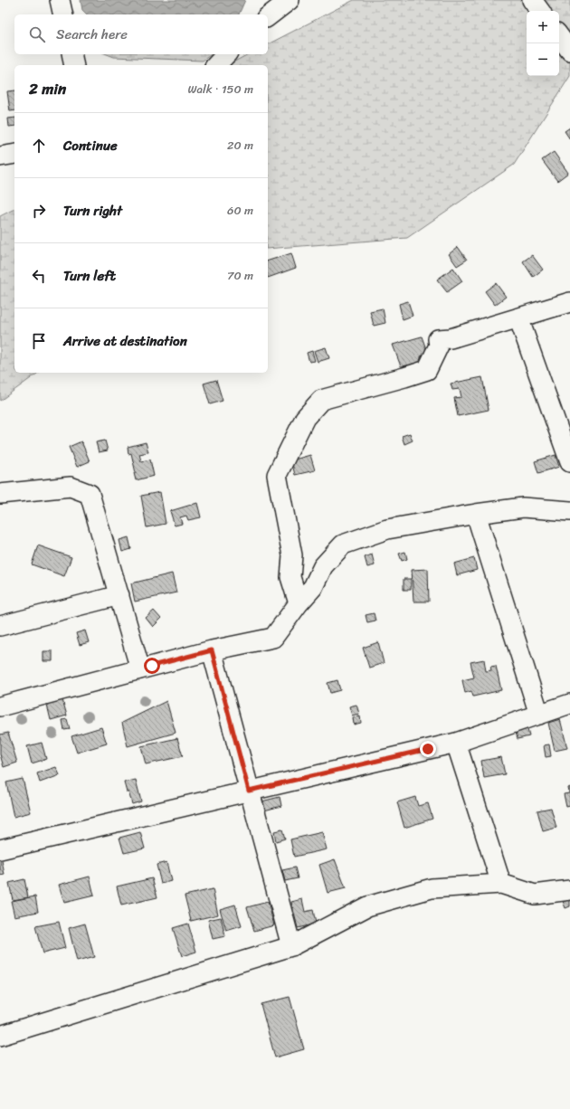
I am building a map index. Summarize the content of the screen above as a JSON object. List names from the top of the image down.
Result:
{
  "page": {
    "map_buttons": ["+", "−"],
    "search": "Search here",
    "heading": ["2 min", "Walk · 150 m"],
    "list": [
      ["Continue", "20 m"],
      ["Turn right", "60 m"],
      ["Turn left", "70 m"],
      "Arrive at destination"
    ]
  }
}
